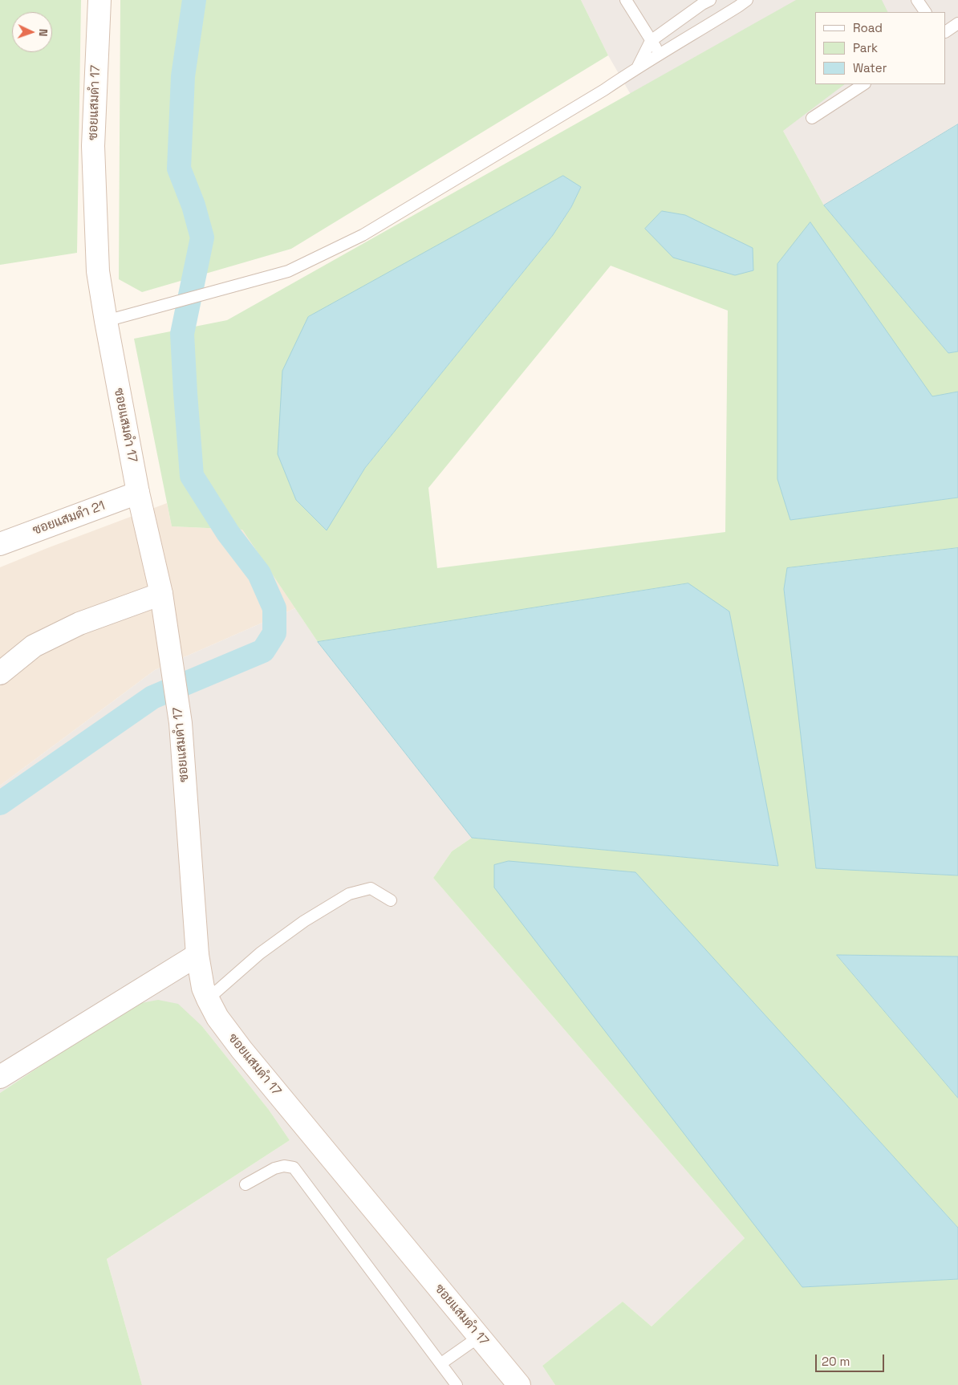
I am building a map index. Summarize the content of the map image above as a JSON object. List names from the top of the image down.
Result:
{
  "streets": {
    "street": ["ซอยแสมดำ 17", "ซอยแสมดำ 21"]
  },
  "crossings": [
    ["ซอยแสมดำ 17", "ซอยแสมดำ 21"]
  ],
  "legend": ["Road", "Park", "Water"],
  "scale_bar": "20 m",
  "north": "right"
}
